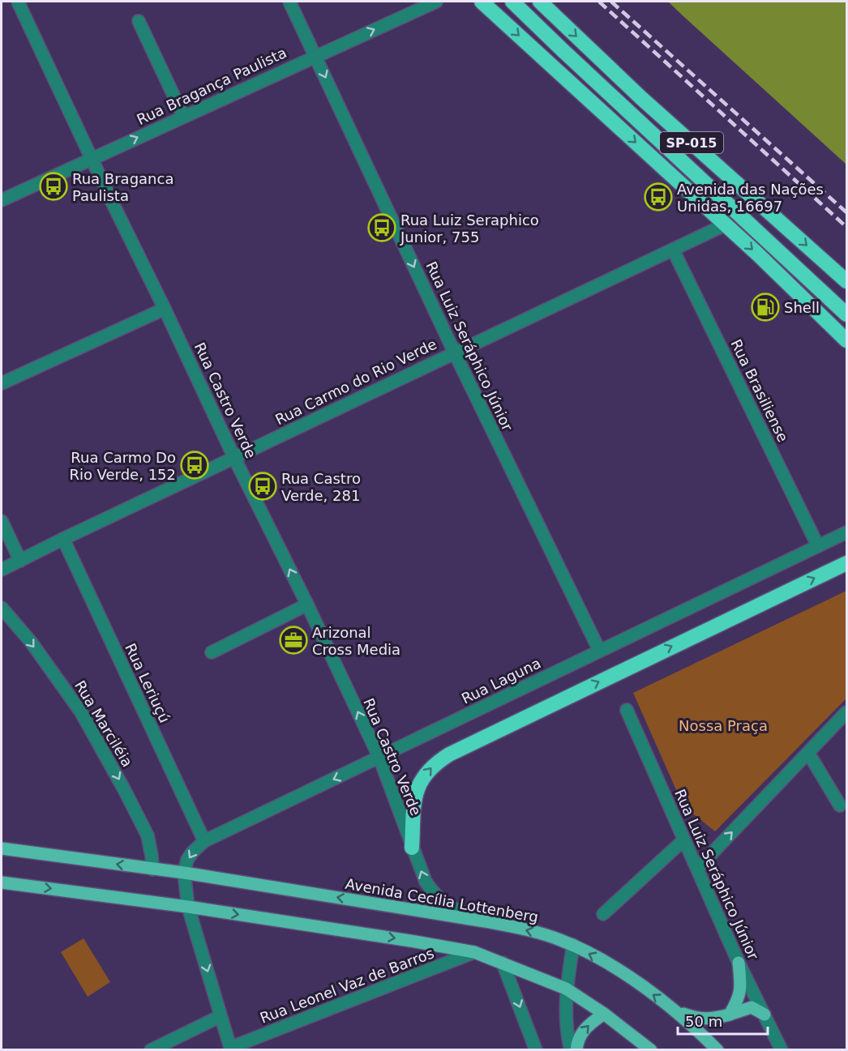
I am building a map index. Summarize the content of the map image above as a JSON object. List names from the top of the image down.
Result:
{
  "streets": {
    "highway": ["SP-015"],
    "main road": ["Avenida Cecília Lottenberg"],
    "street": [
      "Rua Bragança Paulista",
      "Rua Luiz Seráphico Júnior",
      "Rua Carmo do Rio Verde",
      "Rua Brasiliense",
      "Rua Castro Verde",
      "Rua Laguna",
      "Rua Leriuçú",
      "Rua Marciléia",
      "Rua Leonel Vaz de Barros"
    ]
  },
  "crossings": [
    ["Rua Bragança Paulista", "Rua Luiz Seráphico Júnior"],
    ["Rua Bragança Paulista", "Rua Castro Verde"],
    ["Rua Luiz Seráphico Júnior", "Rua Carmo do Rio Verde"],
    ["Rua Luiz Seráphico Júnior", "Rua Laguna"],
    ["Rua Carmo do Rio Verde", "Rua Brasiliense"],
    ["Rua Carmo do Rio Verde", "Rua Castro Verde"],
    ["Rua Carmo do Rio Verde", "Rua Leriuçú"],
    ["Rua Brasiliense", "Rua Laguna"],
    ["Rua Castro Verde", "Rua Laguna"],
    ["Rua Castro Verde", "Avenida Cecília Lottenberg"],
    ["Rua Laguna", "Rua Leriuçú"],
    ["Rua Laguna", "Avenida Cecília Lottenberg"],
    ["Rua Marciléia", "Avenida Cecília Lottenberg"]
  ],
  "one_way": ["Rua Bragança Paulista", "Rua Castro Verde", "Rua Marciléia"],
  "parks": ["Nossa Praça"],
  "places": {
    "bus stop": [
      "Rua Braganca Paulista",
      "Avenida das Nações Unidas, 16697",
      "Rua Luiz Seraphico Junior, 755",
      "Rua Carmo Do Rio Verde, 152",
      "Rua Castro Verde, 281"
    ],
    "fuel station": ["Shell"],
    "office": ["Arizonal Cross Media"]
  },
  "scale_bar": "50 m"
}
